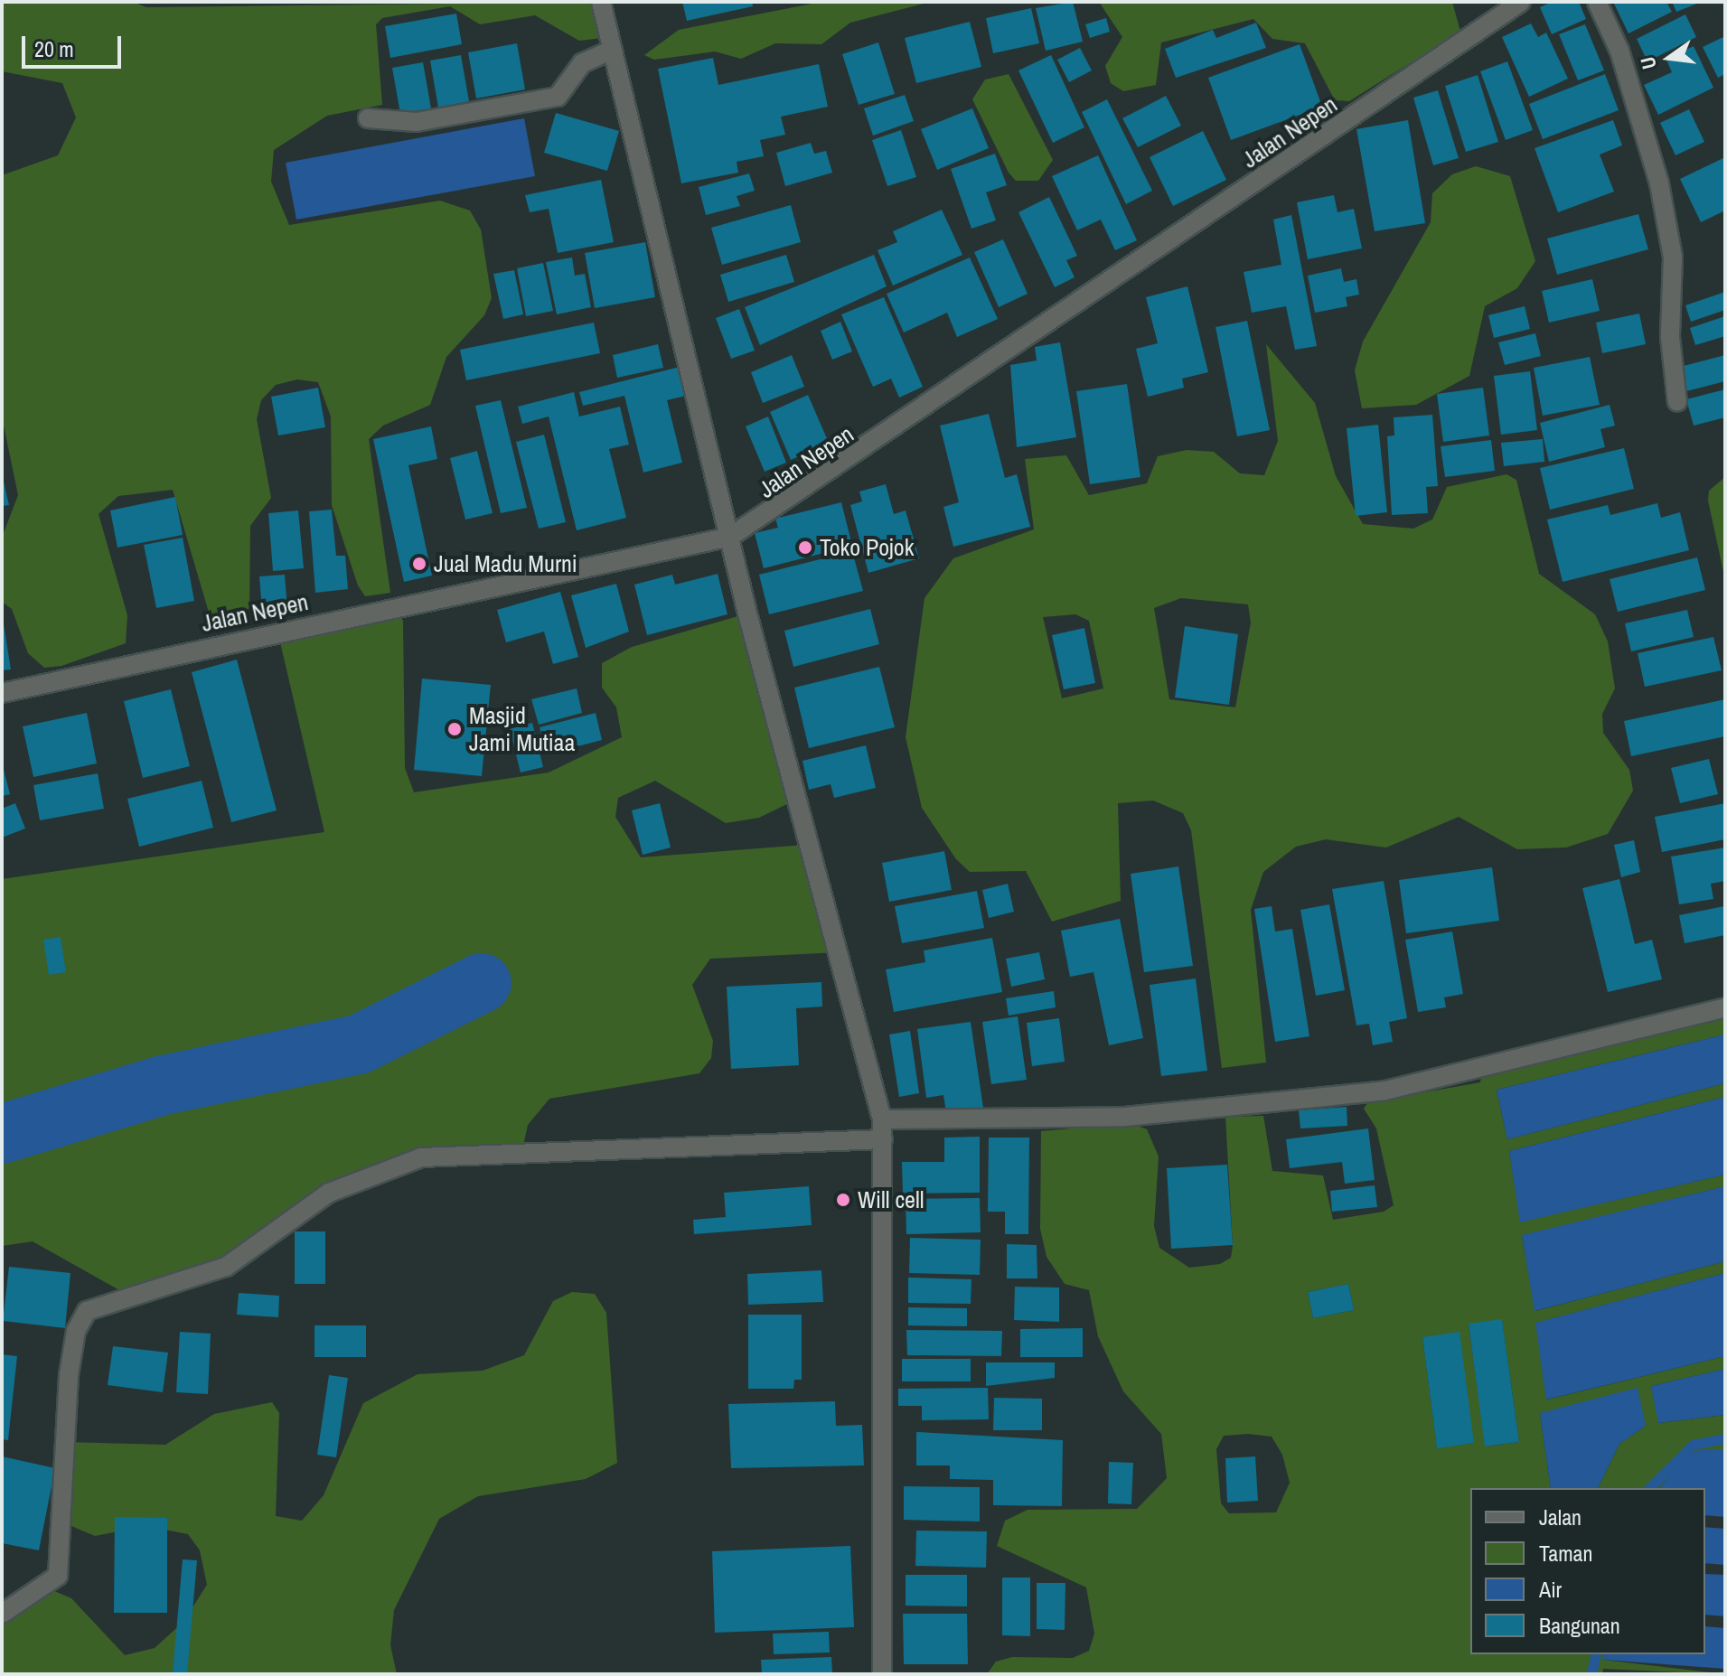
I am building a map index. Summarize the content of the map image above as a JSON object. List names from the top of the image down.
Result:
{
  "streets": {
    "street": ["Jalan Nepen"]
  },
  "places": [
    "Toko Pojok",
    "Jual Madu Murni",
    "Masjid Jami Mutiaa",
    "Will cell"
  ],
  "legend": [
    "Jalan",
    "Taman",
    "Air",
    "Bangunan"
  ],
  "scale_bar": "20 m",
  "north": "left"
}
